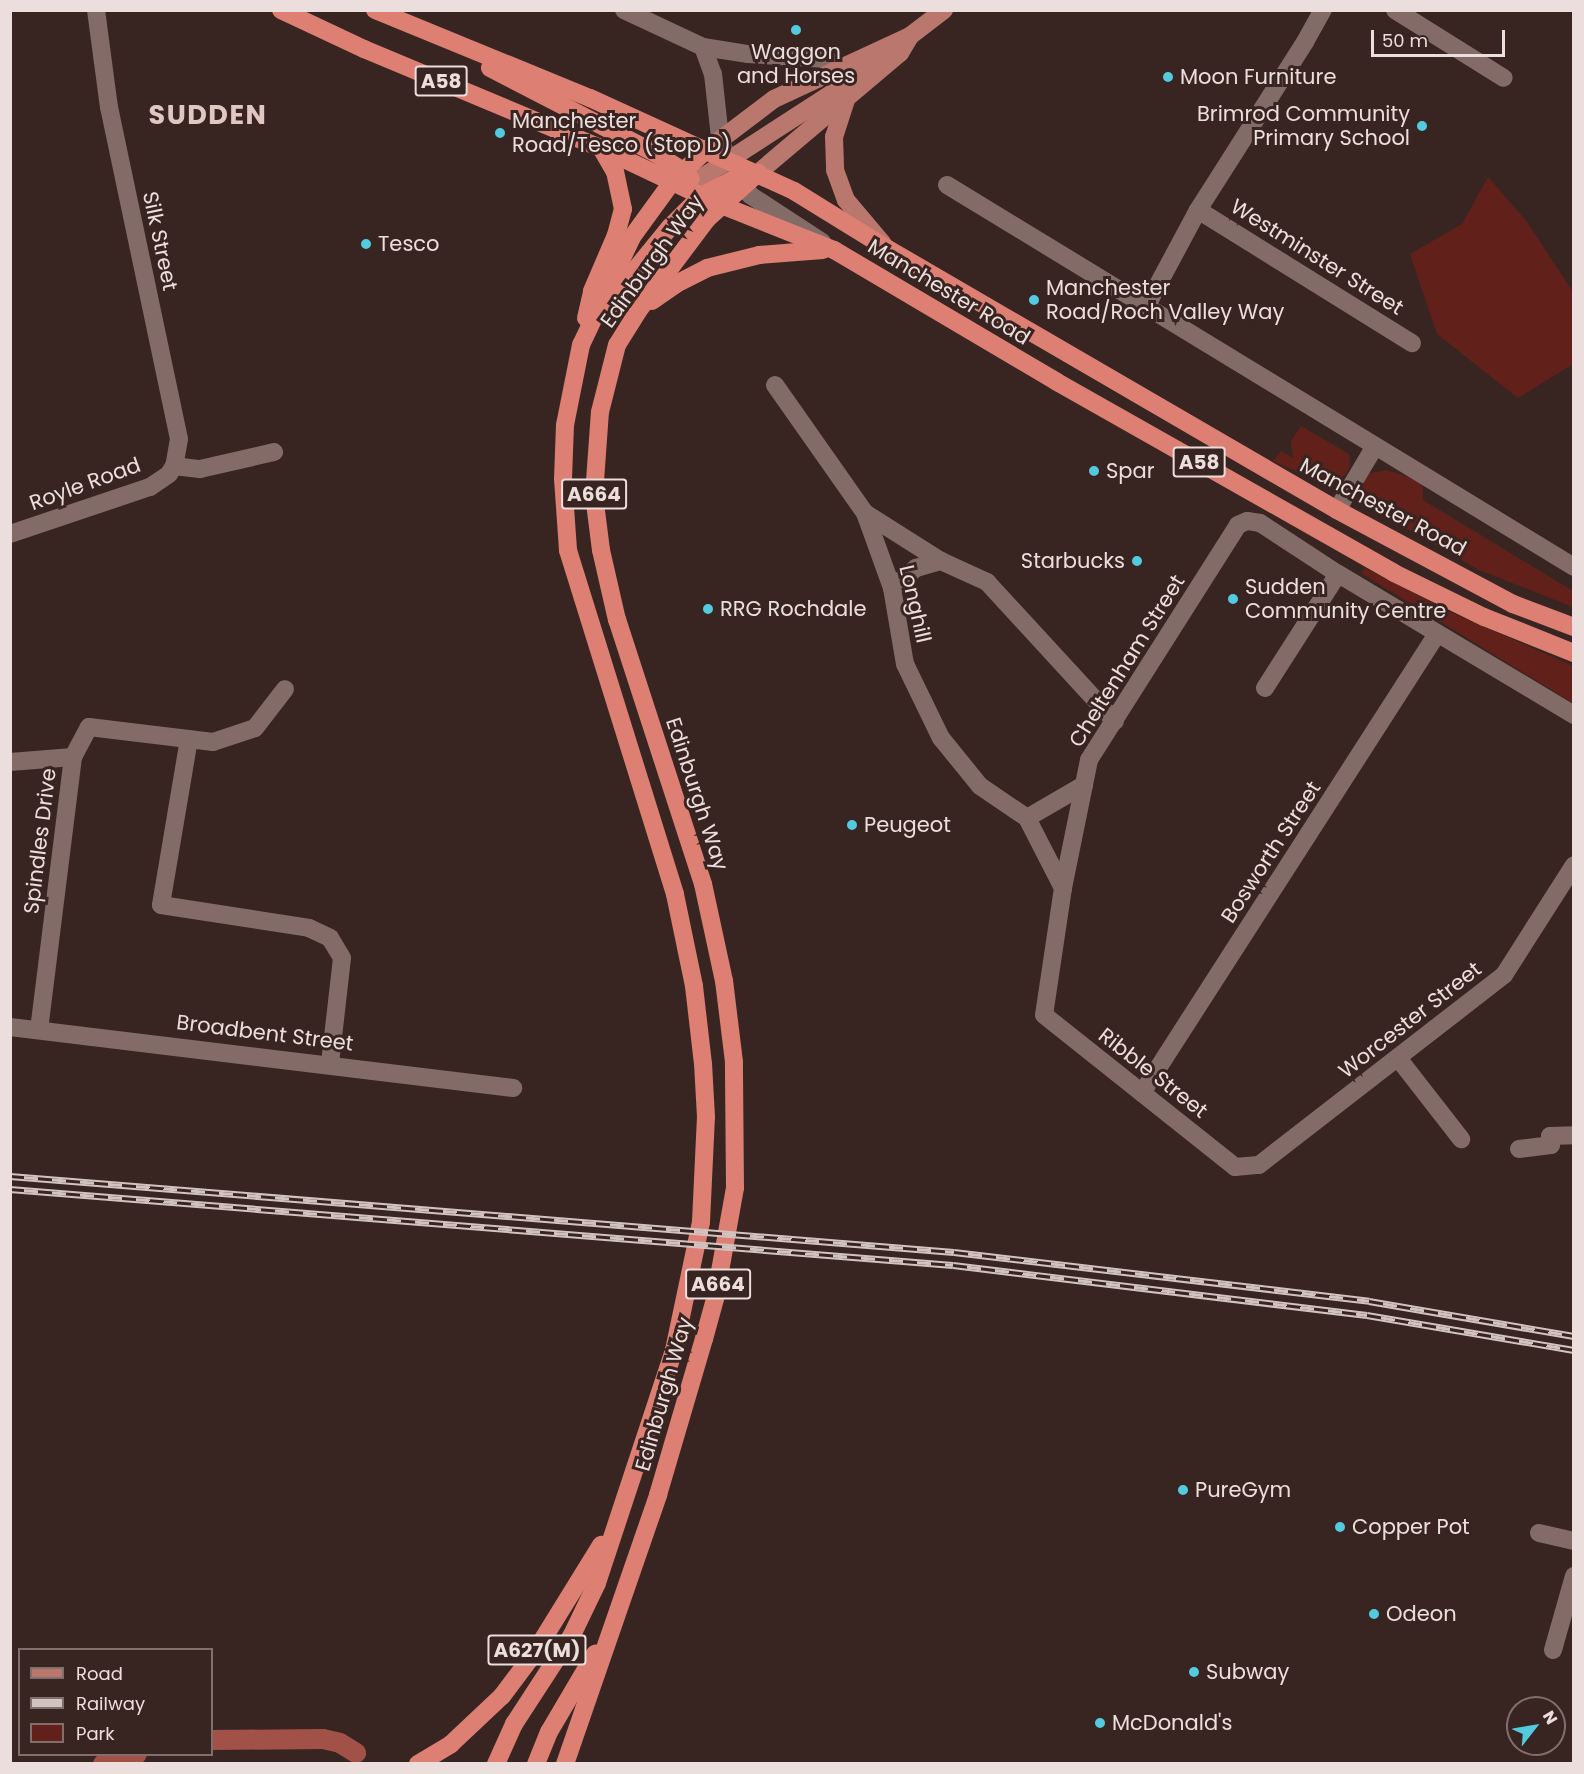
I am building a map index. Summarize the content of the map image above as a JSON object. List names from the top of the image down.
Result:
{
  "streets": {
    "highway": [
      "A58",
      "Edinburgh Way",
      "Manchester Road",
      "A664",
      "A627(M)"
    ],
    "street": [
      "Silk Street",
      "Westminster Street",
      "Royle Road",
      "Longhill",
      "Cheltenham Street",
      "Spindles Drive",
      "Bosworth Street",
      "Worcester Street",
      "Broadbent Street",
      "Ribble Street"
    ]
  },
  "crossings": [
    ["Silk Street", "Royle Road"],
    ["Edinburgh Way", "Manchester Road"],
    ["Edinburgh Way", "A664"],
    ["Edinburgh Way", "A627(M)"],
    ["Manchester Road", "A664"],
    ["Cheltenham Street", "Ribble Street"],
    ["Spindles Drive", "Broadbent Street"],
    ["Bosworth Street", "Ribble Street"],
    ["Worcester Street", "Ribble Street"]
  ],
  "districts": ["SUDDEN"],
  "places": [
    "Waggon and Horses",
    "Moon Furniture",
    "Brimrod Community Primary School",
    "Manchester Road/Tesco (Stop D)",
    "Tesco",
    "Manchester Road/Roch Valley Way",
    "Spar",
    "Starbucks",
    "Sudden Community Centre",
    "RRG Rochdale",
    "Peugeot",
    "PureGym",
    "Copper Pot",
    "Odeon",
    "Subway",
    "McDonald's"
  ],
  "legend": ["Road", "Railway", "Park"],
  "scale_bar": "50 m",
  "north": "top right"
}
